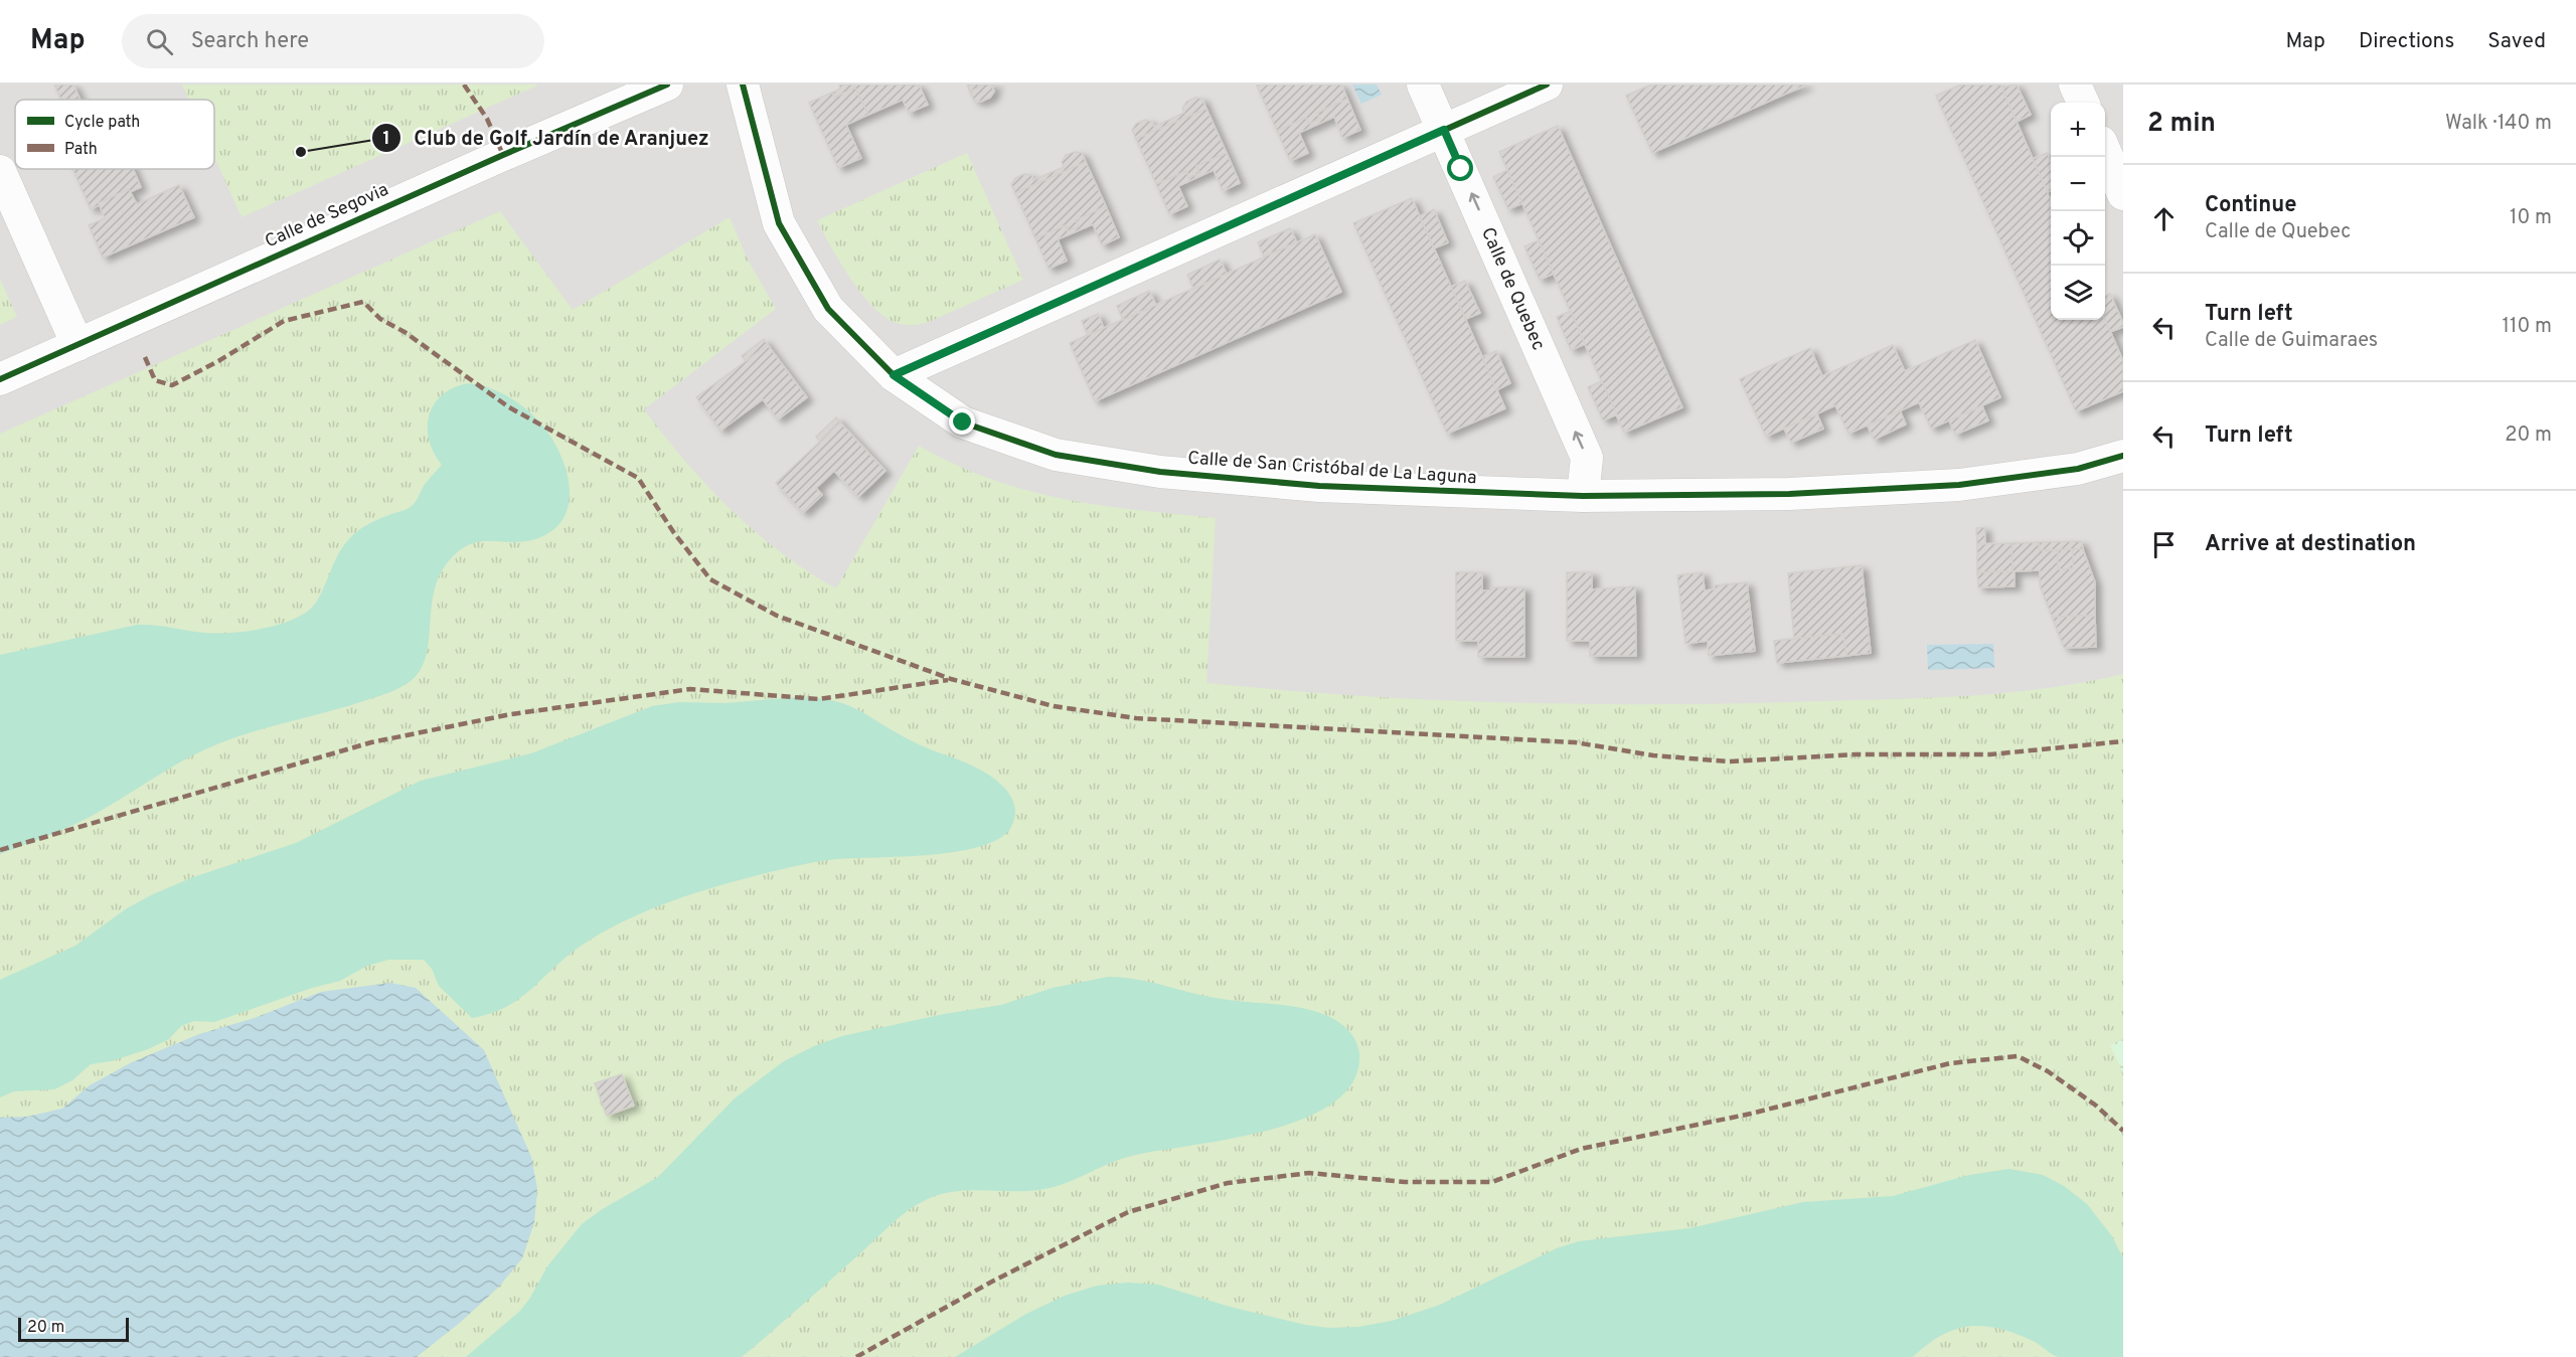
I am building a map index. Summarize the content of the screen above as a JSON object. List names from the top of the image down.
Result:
{
  "streets": {
    "street": ["Calle de Segovia", "Calle de Quebec", "Calle de San Cristóbal de La Laguna"]
  },
  "crossings": [
    ["Calle de Quebec", "Calle de San Cristóbal de La Laguna"]
  ],
  "one_way": ["Calle de Quebec"],
  "places": ["Club de Golf Jardín de Aranjuez"],
  "legend": ["Cycle path", "Path"],
  "scale_bar": "20 m",
  "page": {
    "header": "Map",
    "search": "Search here",
    "nav": ["Map", "Directions", "Saved"],
    "heading": ["2 min", "Walk · 140 m"],
    "map_buttons": ["+", "−"],
    "list": [
      ["Continue", "Calle de Quebec", "10 m"],
      ["Turn left", "Calle de Guimaraes", "110 m"],
      ["Turn left", "20 m"],
      "Arrive at destination"
    ],
    "scale": "20 m"
  }
}
